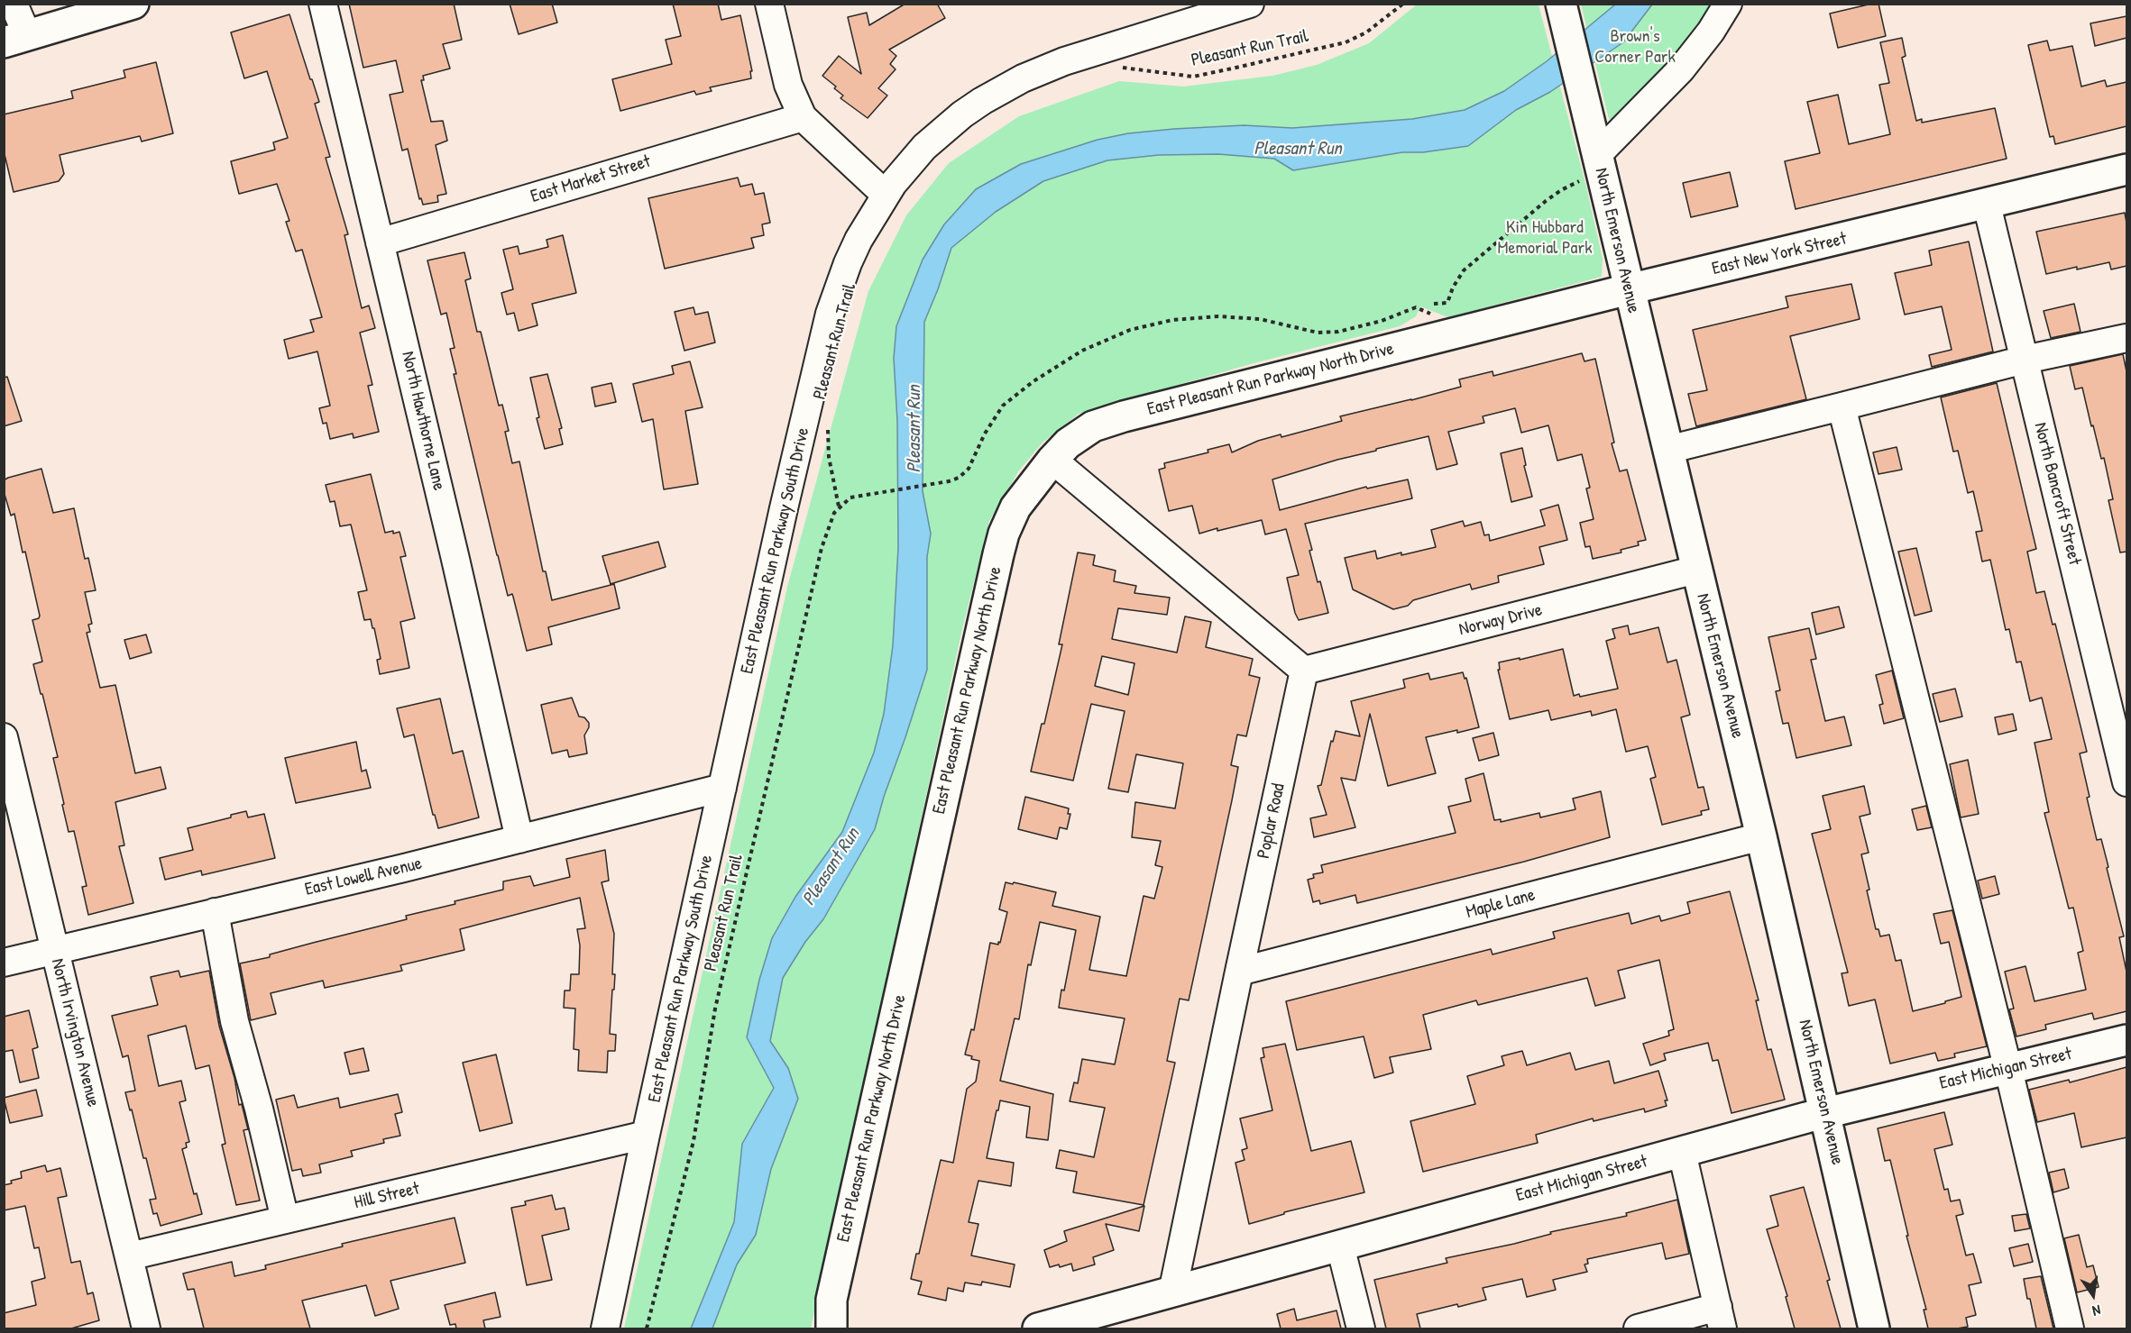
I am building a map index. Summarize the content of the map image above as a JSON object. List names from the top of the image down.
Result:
{
  "streets": {
    "main road": [
      "North Emerson Avenue",
      "East New York Street",
      "East Pleasant Run Parkway North Drive",
      "East Michigan Street"
    ],
    "street": [
      "East Market Street",
      "North Hawthorne Lane",
      "North Bancroft Street",
      "East Pleasant Run Parkway South Drive",
      "Norway Drive",
      "Poplar Road",
      "East Lowell Avenue",
      "Maple Lane",
      "North Irvington Avenue",
      "Hill Street"
    ],
    "path": ["Pleasant Run Trail"]
  },
  "crossings": [
    ["East Market Street", "North Hawthorne Lane"],
    ["North Emerson Avenue", "East New York Street"],
    ["North Emerson Avenue", "Norway Drive"],
    ["North Emerson Avenue", "Maple Lane"],
    ["North Emerson Avenue", "East Michigan Street"],
    ["East New York Street", "East Pleasant Run Parkway North Drive"],
    ["East New York Street", "North Bancroft Street"],
    ["North Hawthorne Lane", "East Lowell Avenue"],
    ["East Pleasant Run Parkway South Drive", "East Lowell Avenue"],
    ["East Pleasant Run Parkway South Drive", "Hill Street"],
    ["Norway Drive", "Poplar Road"],
    ["Poplar Road", "Maple Lane"],
    ["Poplar Road", "East Michigan Street"],
    ["East Lowell Avenue", "North Irvington Avenue"],
    ["North Irvington Avenue", "Hill Street"]
  ],
  "water": ["Pleasant Run"],
  "parks": ["Brown's Corner Park", "Kin Hubbard Memorial Park"],
  "north": "bottom"
}
